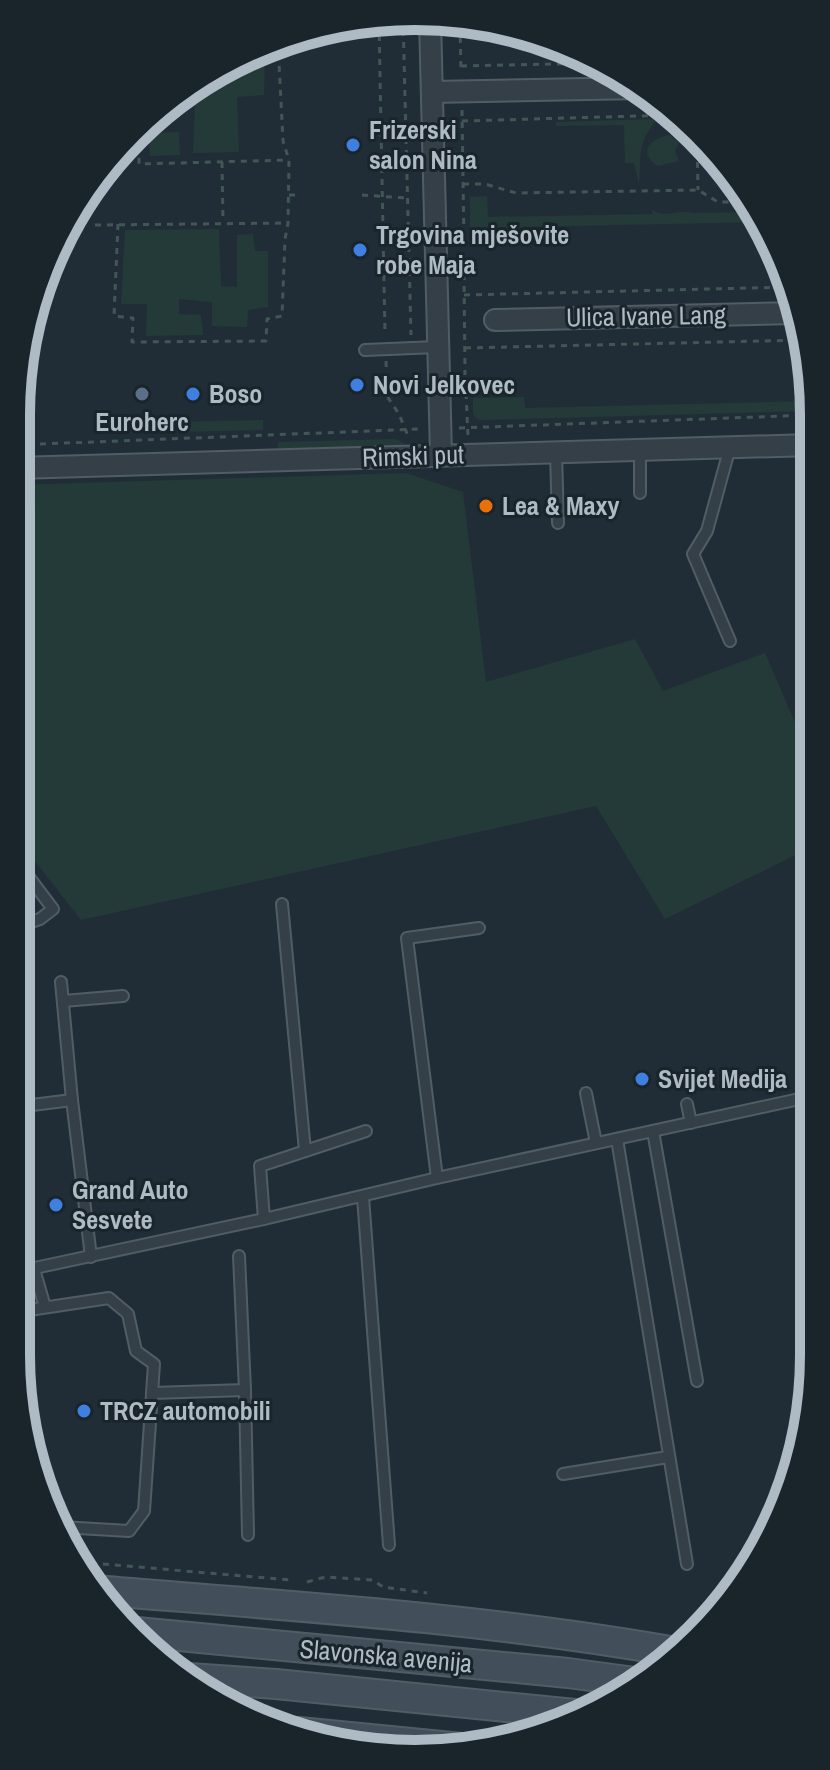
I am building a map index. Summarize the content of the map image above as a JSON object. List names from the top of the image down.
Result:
{
  "streets": {
    "main road": ["Slavonska avenija"],
    "street": ["Ulica Ivane Lang", "Rimski put"]
  },
  "places": [
    "Frizerski salon Nina",
    "Trgovina mješovite robe Maja",
    "Novi Jelkovec",
    "Euroherc",
    "Boso",
    "Lea & Maxy",
    "Svijet Medija",
    "Grand Auto Sesvete",
    "TRCZ automobili"
  ]
}
